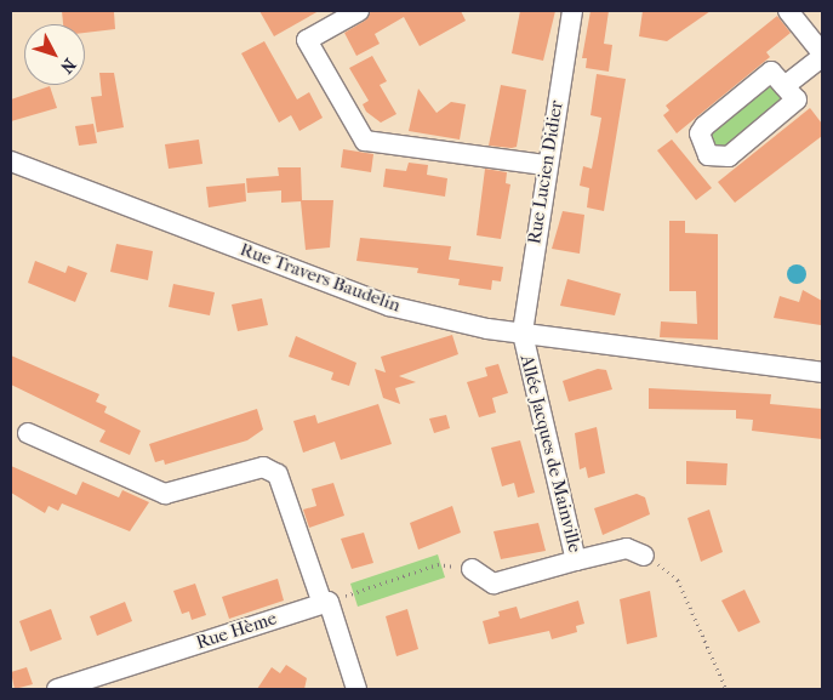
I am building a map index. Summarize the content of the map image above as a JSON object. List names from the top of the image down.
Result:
{
  "streets": {
    "street": [
      "Rue Lucien Didier",
      "Rue Travers Baudelin",
      "Allée Jacques de Mainville",
      "Rue Hème"
    ]
  },
  "crossings": [
    ["Rue Lucien Didier", "Rue Travers Baudelin"],
    ["Rue Lucien Didier", "Allée Jacques de Mainville"],
    ["Rue Travers Baudelin", "Allée Jacques de Mainville"]
  ],
  "north": "bottom right"
}
